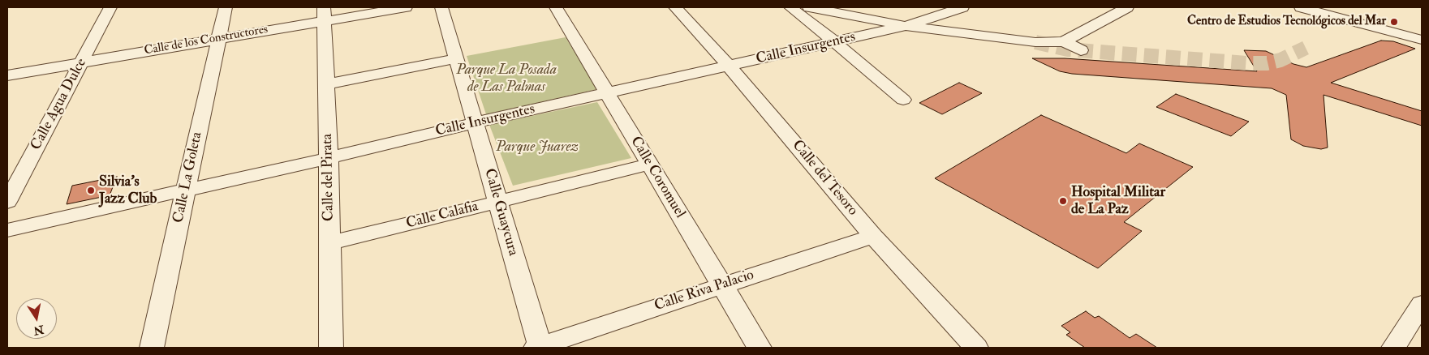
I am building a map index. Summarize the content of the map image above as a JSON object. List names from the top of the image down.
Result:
{
  "streets": {
    "street": [
      "Calle de los Constructores",
      "Calle Insurgentes",
      "Calle Agua Dulce",
      "Calle La Goleta",
      "Calle del Pirata",
      "Calle Coromuel",
      "Calle del Tesoro",
      "Calle Guaycura",
      "Calle Calafia",
      "Calle Riva Palacio"
    ]
  },
  "crossings": [
    ["Calle de los Constructores", "Calle Agua Dulce"],
    ["Calle de los Constructores", "Calle La Goleta"],
    ["Calle de los Constructores", "Calle del Pirata"],
    ["Calle Insurgentes", "Calle La Goleta"],
    ["Calle Insurgentes", "Calle del Pirata"],
    ["Calle Insurgentes", "Calle Coromuel"],
    ["Calle Insurgentes", "Calle del Tesoro"],
    ["Calle Insurgentes", "Calle Guaycura"],
    ["Calle del Pirata", "Calle Calafia"],
    ["Calle Coromuel", "Calle Calafia"],
    ["Calle Coromuel", "Calle Riva Palacio"],
    ["Calle del Tesoro", "Calle Riva Palacio"],
    ["Calle Guaycura", "Calle Calafia"],
    ["Calle Guaycura", "Calle Riva Palacio"]
  ],
  "parks": ["Parque La Posada de Las Palmas", "Parque Juarez"],
  "places": ["Centro de Estudios Tecnológicos del Mar", "Silvia's Jazz Club", "Hospital Militar de La Paz"],
  "north": "bottom"
}
